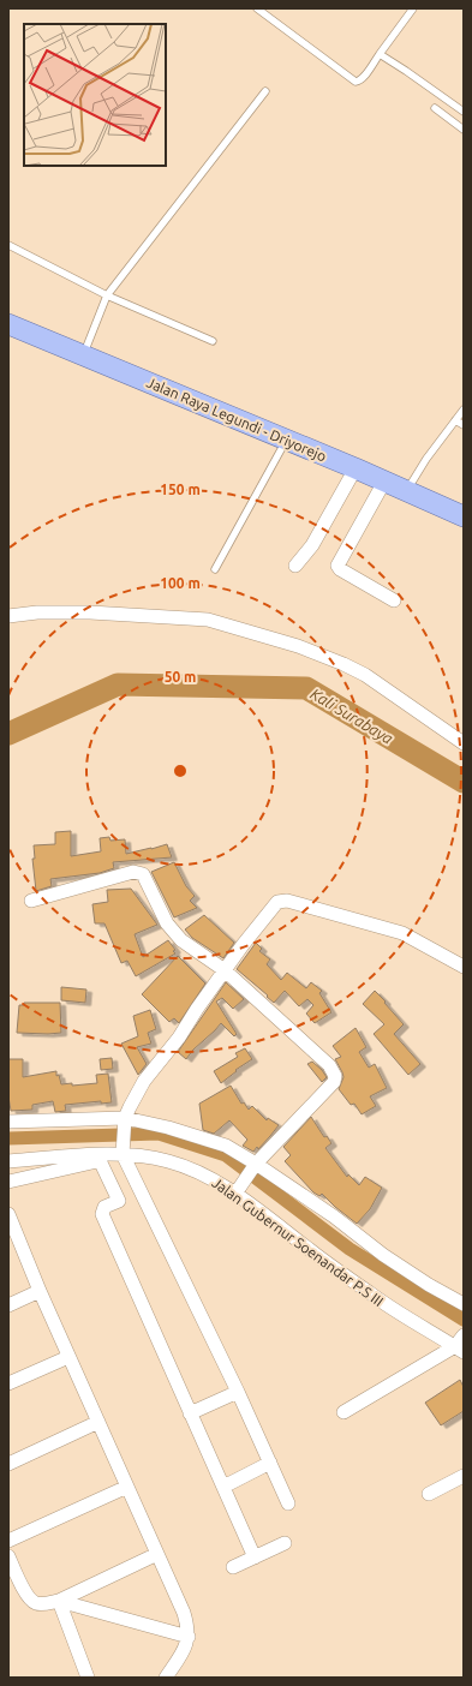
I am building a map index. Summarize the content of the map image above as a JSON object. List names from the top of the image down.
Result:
{
  "streets": {
    "main road": ["Jalan Raya Legundi - Driyorejo"],
    "street": ["Jalan Gubernur Soenandar P.S III"]
  },
  "water": ["Kali Surabaya"],
  "rings": ["150 m", "100 m", "50 m"]
}
